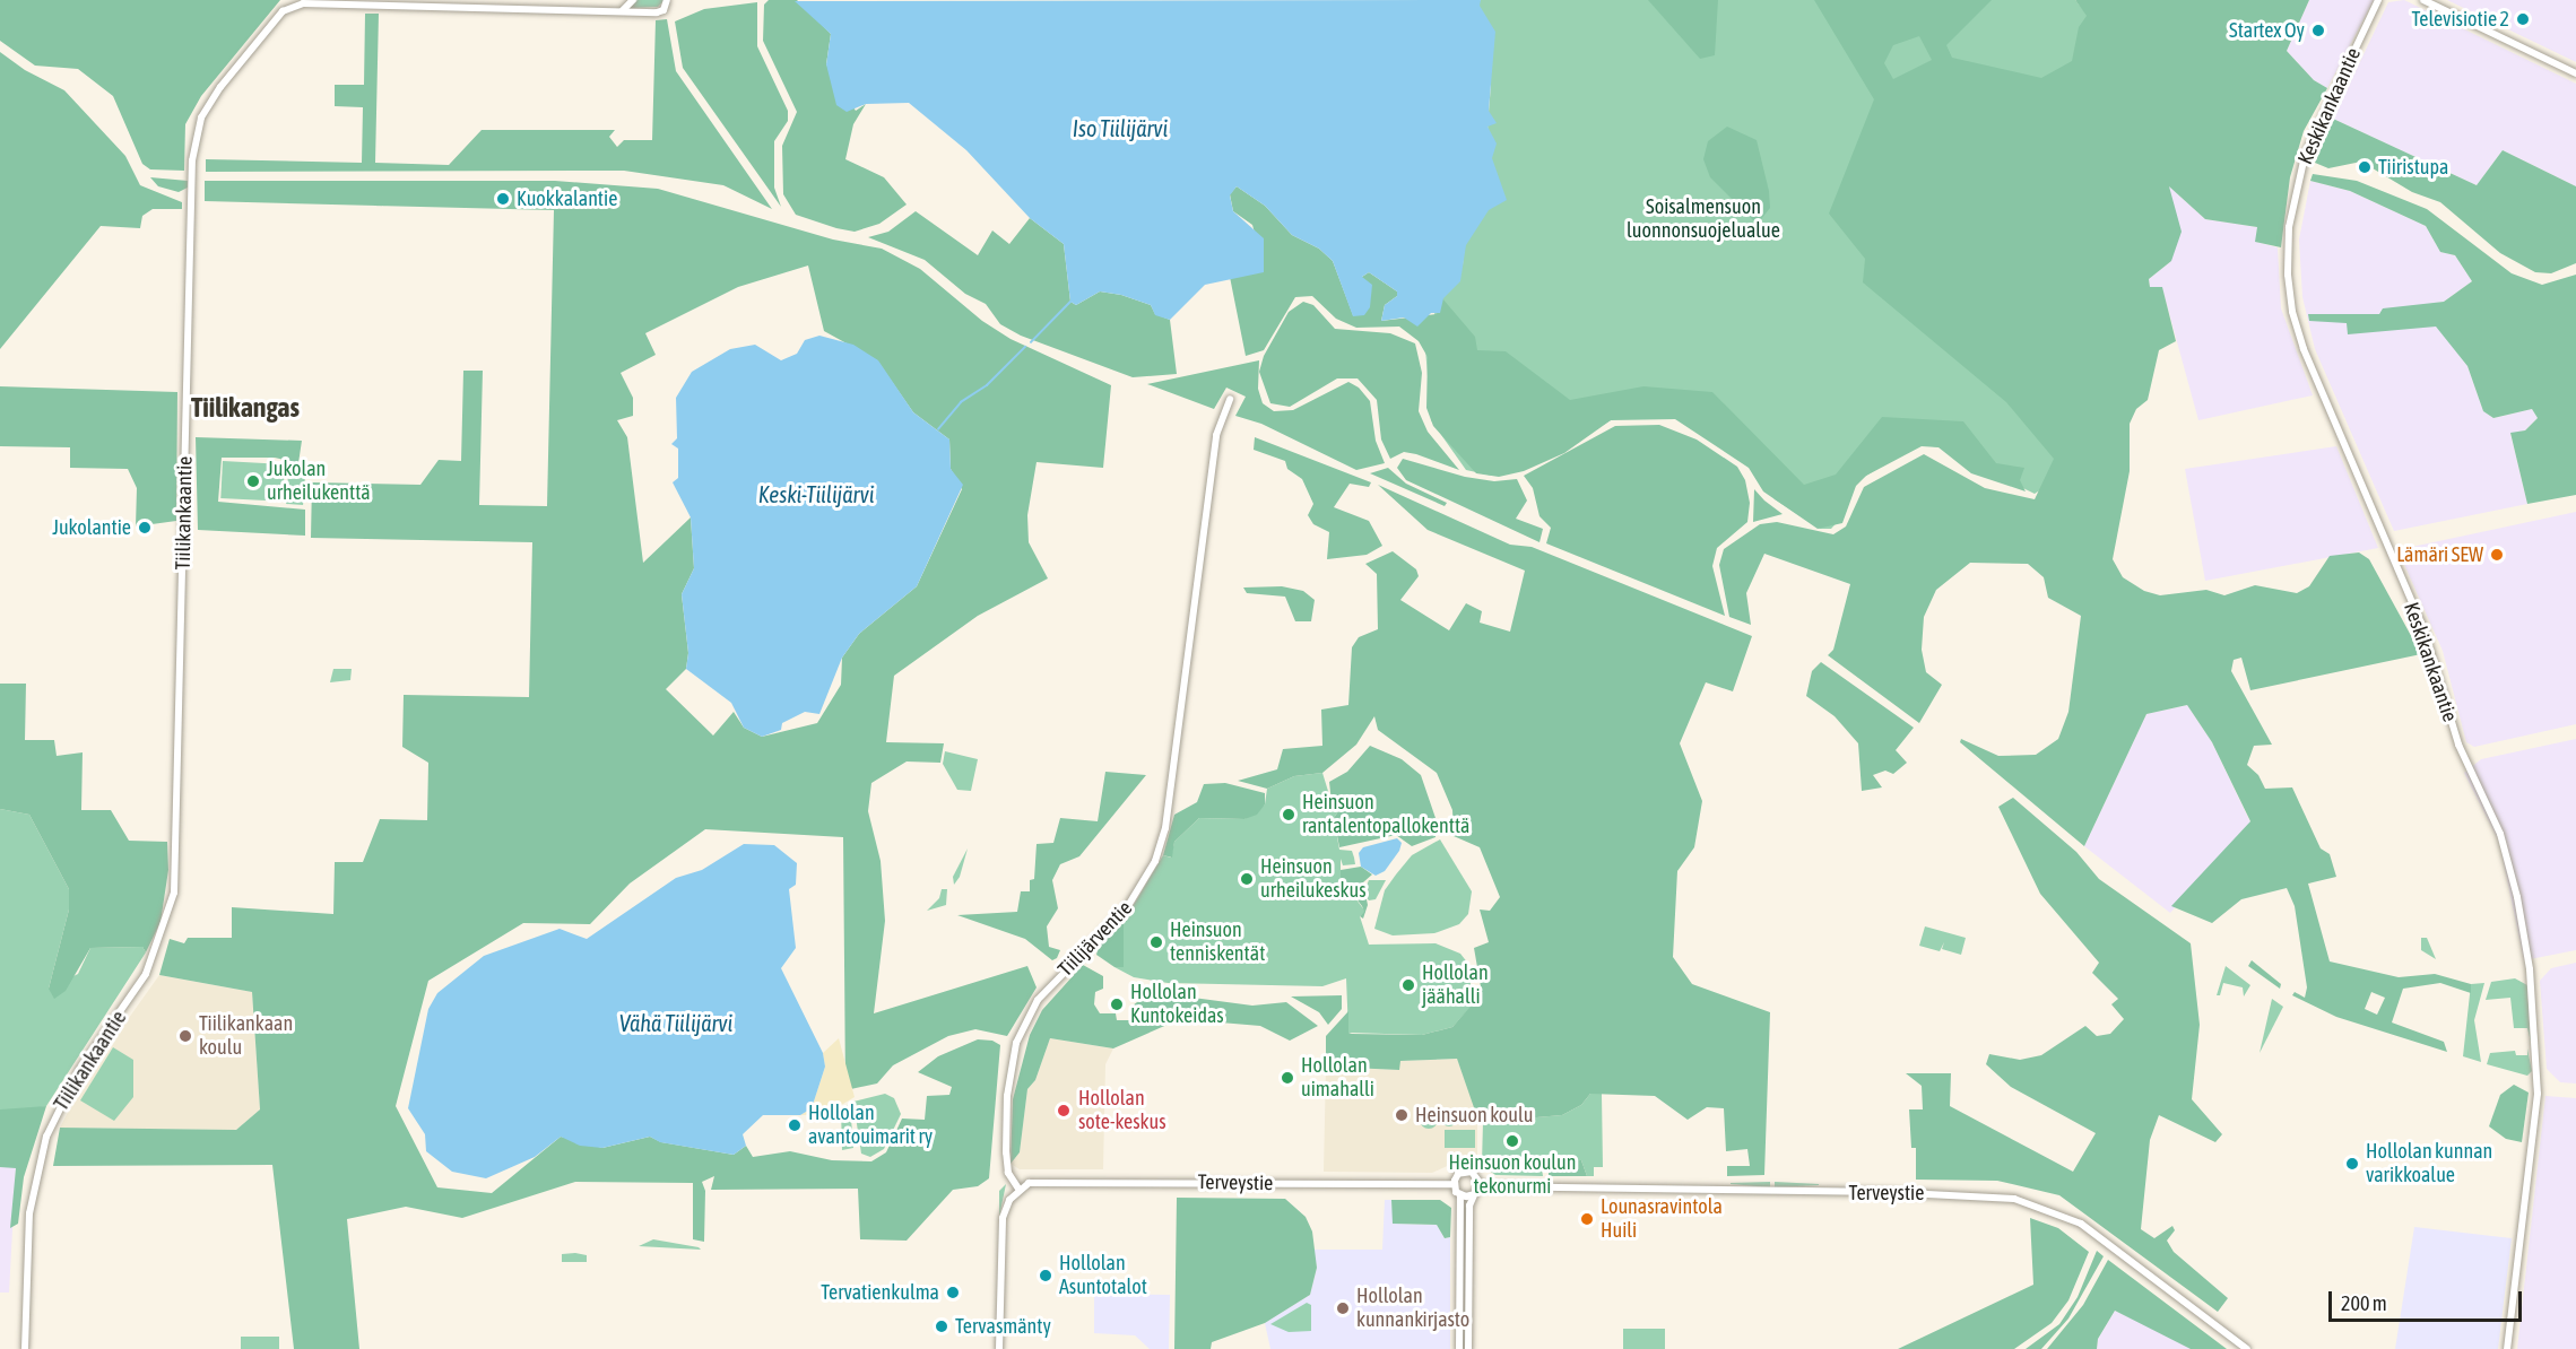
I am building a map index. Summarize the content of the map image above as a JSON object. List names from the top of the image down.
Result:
{
  "streets": {
    "street": [
      "Keskikankaantie",
      "Tiilikankaantie",
      "Tiilijärventie",
      "Terveystie"
    ]
  },
  "crossings": [
    ["Tiilijärventie", "Terveystie"]
  ],
  "districts": ["Tiilikangas"],
  "water": ["Iso Tiilijärvi", "Keski-Tiilijärvi", "Vähä Tiilijärvi"],
  "parks": ["Soisalmensuon luonnonsuojelualue"],
  "places": [
    "Televisiotie 2",
    "Startex Oy",
    "Tiiristupa",
    "Kuokkalantie",
    "Jukolan urheilukenttä",
    "Jukolantie",
    "Lämäri SEW",
    "Heinsuon rantalentopallokenttä",
    "Heinsuon urheilukeskus",
    "Heinsuon tenniskentät",
    "Hollolan jäähalli",
    "Hollolan Kuntokeidas",
    "Tiilikankaan koulu",
    "Hollolan uimahalli",
    "Hollolan sote-keskus",
    "Heinsuon koulu",
    "Hollolan avantouimarit ry",
    "Heinsuon koulun tekonurmi",
    "Hollolan kunnan varikkoalue",
    "Lounasravintola Huili",
    "Hollolan Asuntotalot",
    "Tervatienkulma",
    "Hollolan kunnankirjasto",
    "Tervasmänty"
  ],
  "scale_bar": "200 m"
}
